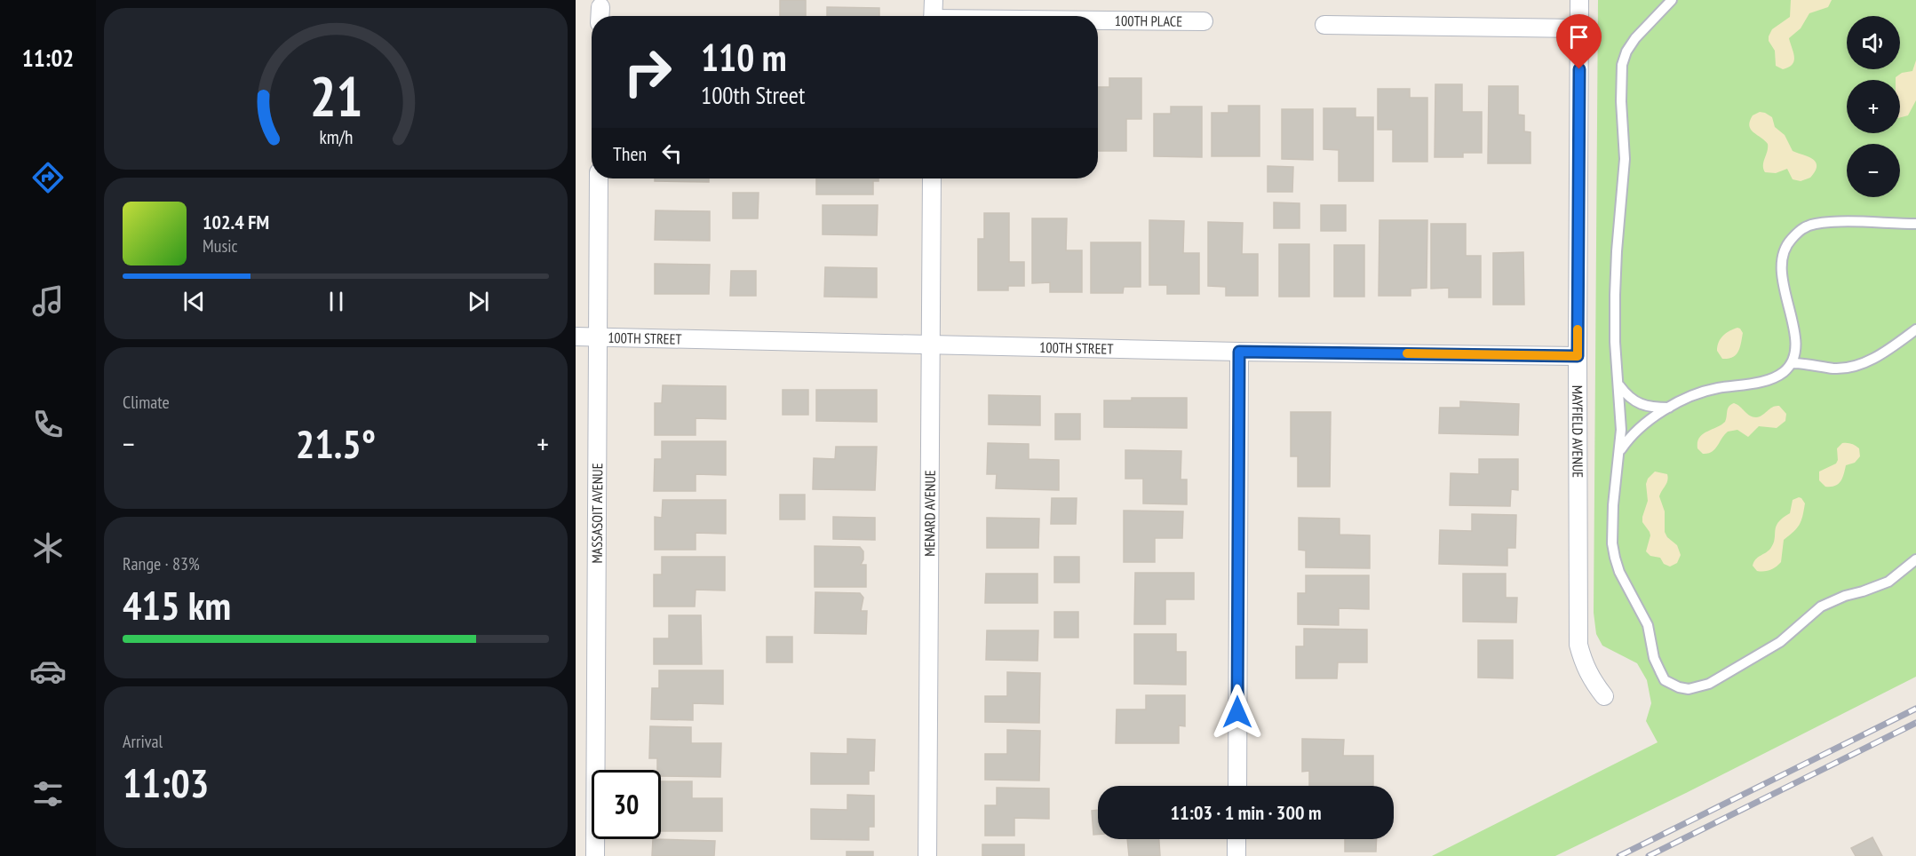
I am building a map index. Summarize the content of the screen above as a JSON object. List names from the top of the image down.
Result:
{
  "streets": {
    "street": [
      "100TH PLACE",
      "100TH STREET",
      "MAYFIELD AVENUE",
      "MASSASOIT AVENUE",
      "MENARD AVENUE"
    ]
  },
  "crossings": [
    ["100TH STREET", "MAYFIELD AVENUE"],
    ["100TH STREET", "MASSASOIT AVENUE"],
    ["100TH STREET", "MENARD AVENUE"]
  ],
  "page": {
    "tabs": "11:02",
    "map_buttons": ["+", "−"],
    "turn": ["110 m", "100th Street"],
    "then": "Then",
    "song": ["102.4 FM", "Music"],
    "tile": [
      "Climate",
      ["Range · 83%", "415 km"],
      ["Arrival", "11:03"]
    ],
    "heat": ["−", "21.5°", "+"],
    "limit": "30",
    "trip": "11:03 · 1 min · 300 m",
    "gauge": ["21", "km/h"]
  }
}
